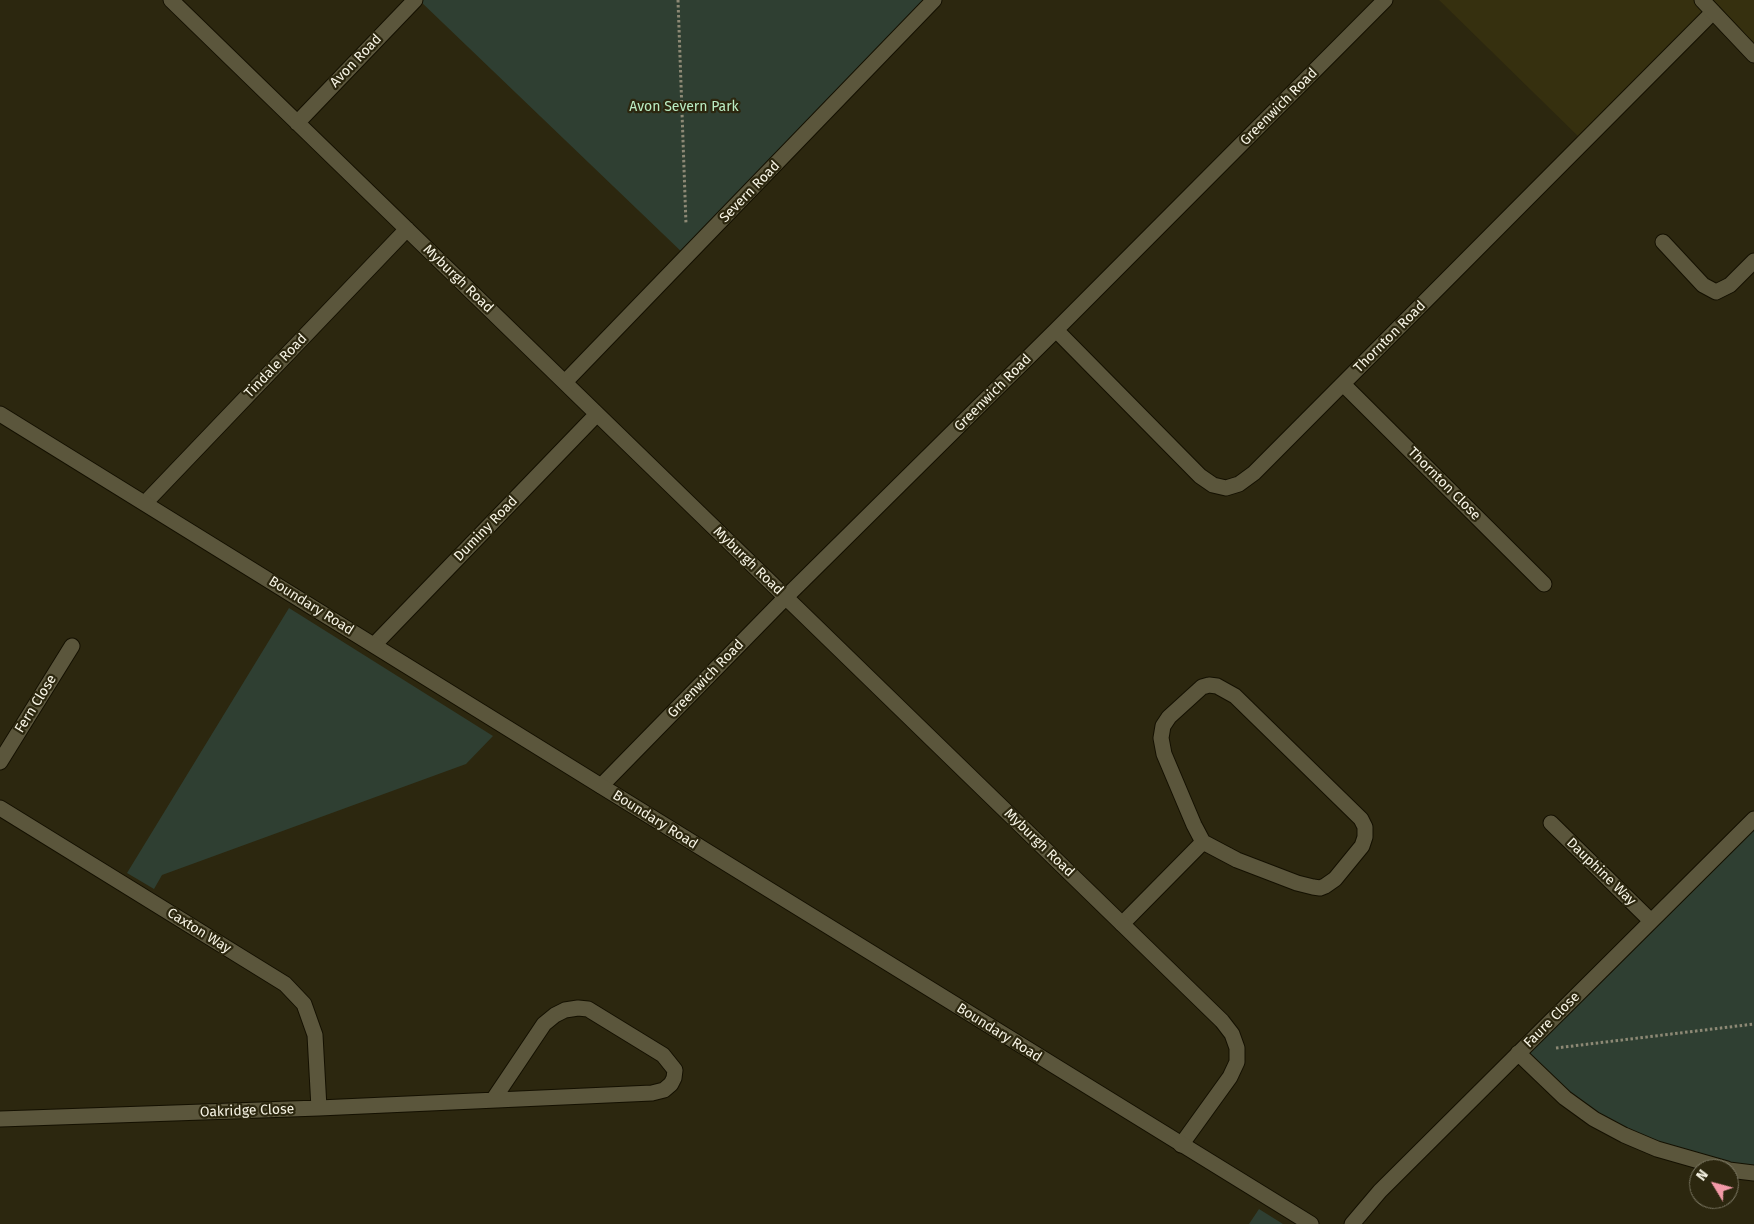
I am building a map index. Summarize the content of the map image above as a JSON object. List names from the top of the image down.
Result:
{
  "streets": {
    "street": [
      "Avon Road",
      "Greenwich Road",
      "Severn Road",
      "Myburgh Road",
      "Thornton Road",
      "Tindale Road",
      "Thornton Close",
      "Duminy Road",
      "Boundary Road",
      "Fern Close",
      "Dauphine Way",
      "Caxton Way",
      "Faure Close",
      "Oakridge Close"
    ]
  },
  "crossings": [
    ["Avon Road", "Myburgh Road"],
    ["Greenwich Road", "Myburgh Road"],
    ["Greenwich Road", "Thornton Road"],
    ["Greenwich Road", "Boundary Road"],
    ["Severn Road", "Myburgh Road"],
    ["Myburgh Road", "Tindale Road"],
    ["Myburgh Road", "Duminy Road"],
    ["Myburgh Road", "Boundary Road"],
    ["Thornton Road", "Thornton Close"],
    ["Tindale Road", "Boundary Road"],
    ["Duminy Road", "Boundary Road"],
    ["Dauphine Way", "Faure Close"],
    ["Caxton Way", "Oakridge Close"]
  ],
  "parks": ["Avon Severn Park"],
  "north": "top left"
}
